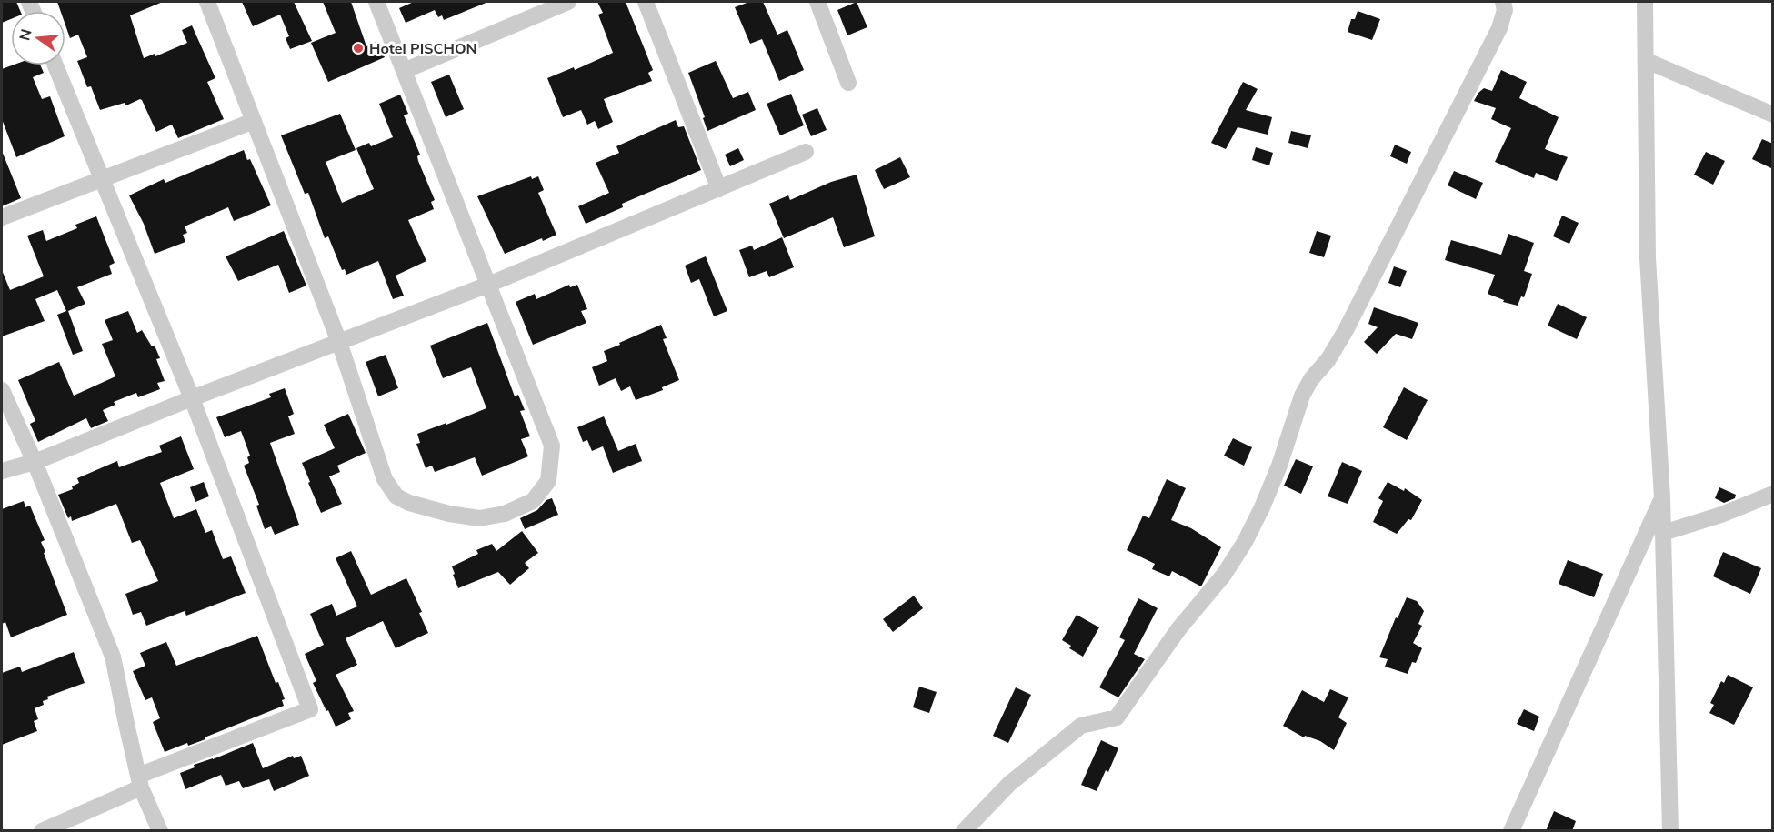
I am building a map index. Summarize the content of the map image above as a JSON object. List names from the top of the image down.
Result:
{
  "places": ["Hotel PISCHON"],
  "north": "left"
}
